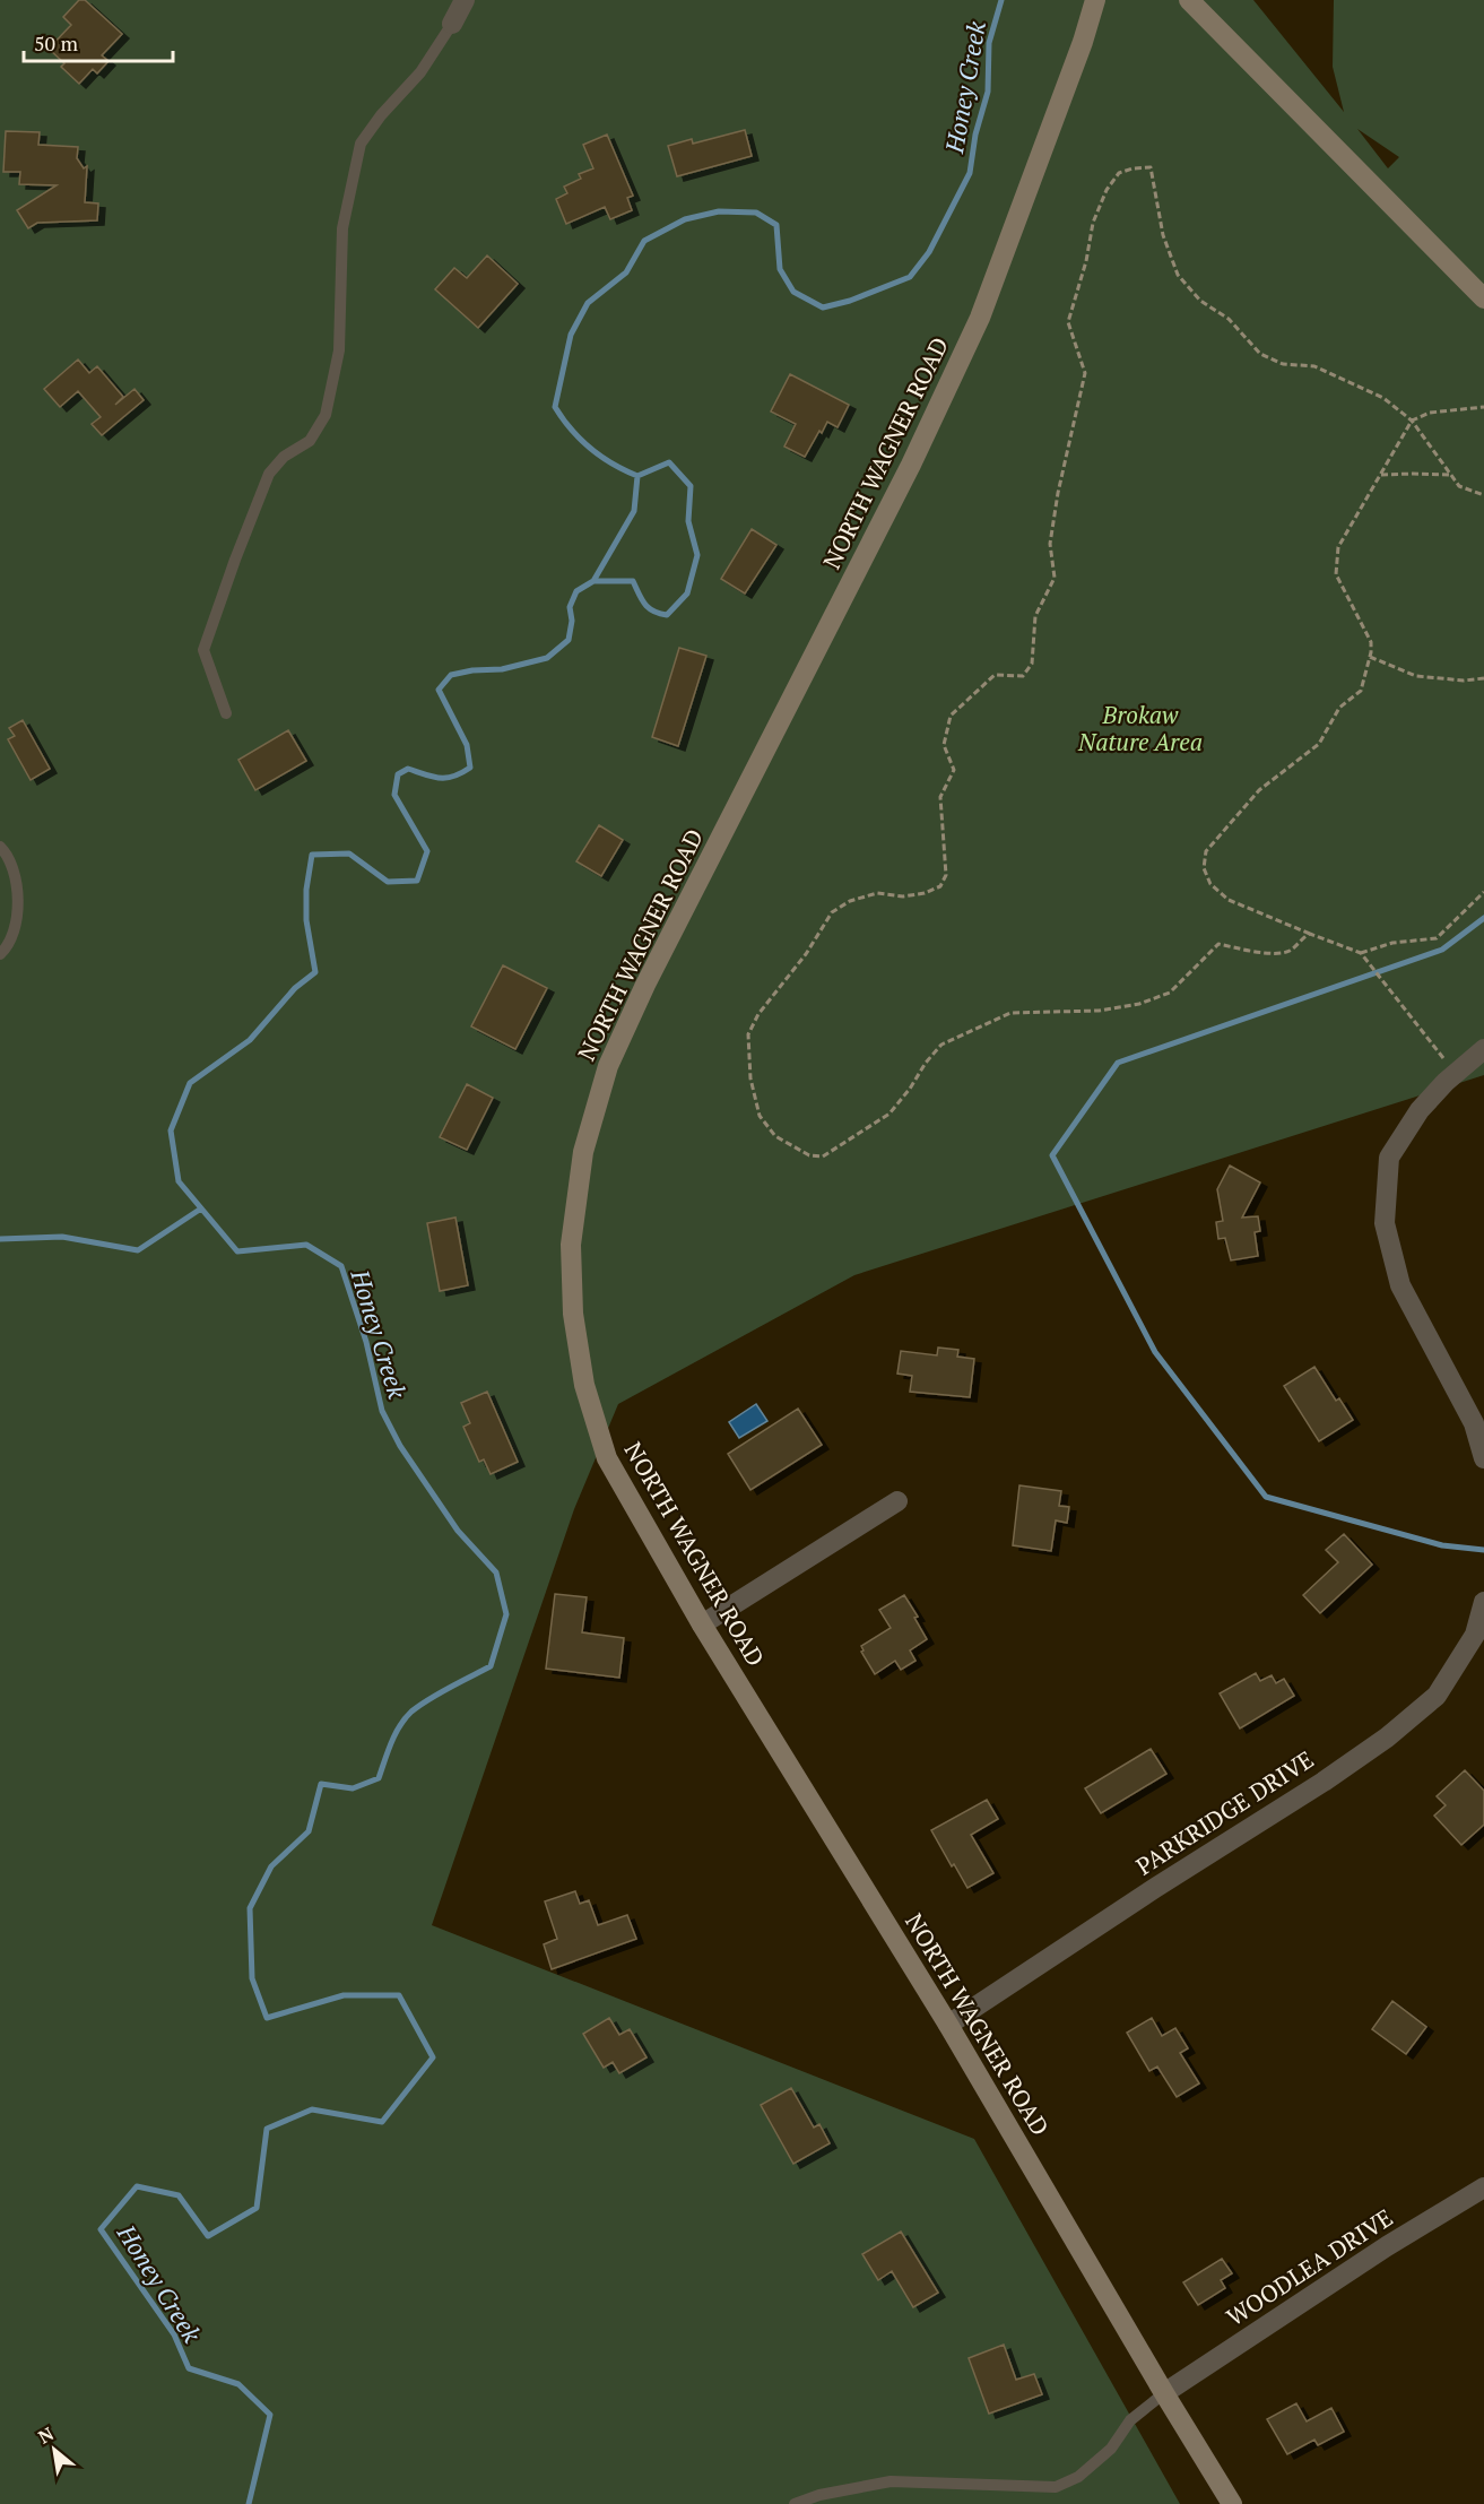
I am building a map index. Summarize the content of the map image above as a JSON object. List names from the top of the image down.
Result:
{
  "streets": {
    "street": ["NORTH WAGNER ROAD", "PARKRIDGE DRIVE", "WOODLEA DRIVE"]
  },
  "crossings": [
    ["NORTH WAGNER ROAD", "PARKRIDGE DRIVE"],
    ["NORTH WAGNER ROAD", "WOODLEA DRIVE"]
  ],
  "water": ["Honey Creek"],
  "parks": ["Brokaw Nature Area"],
  "scale_bar": "50 m",
  "north": "top left"
}
